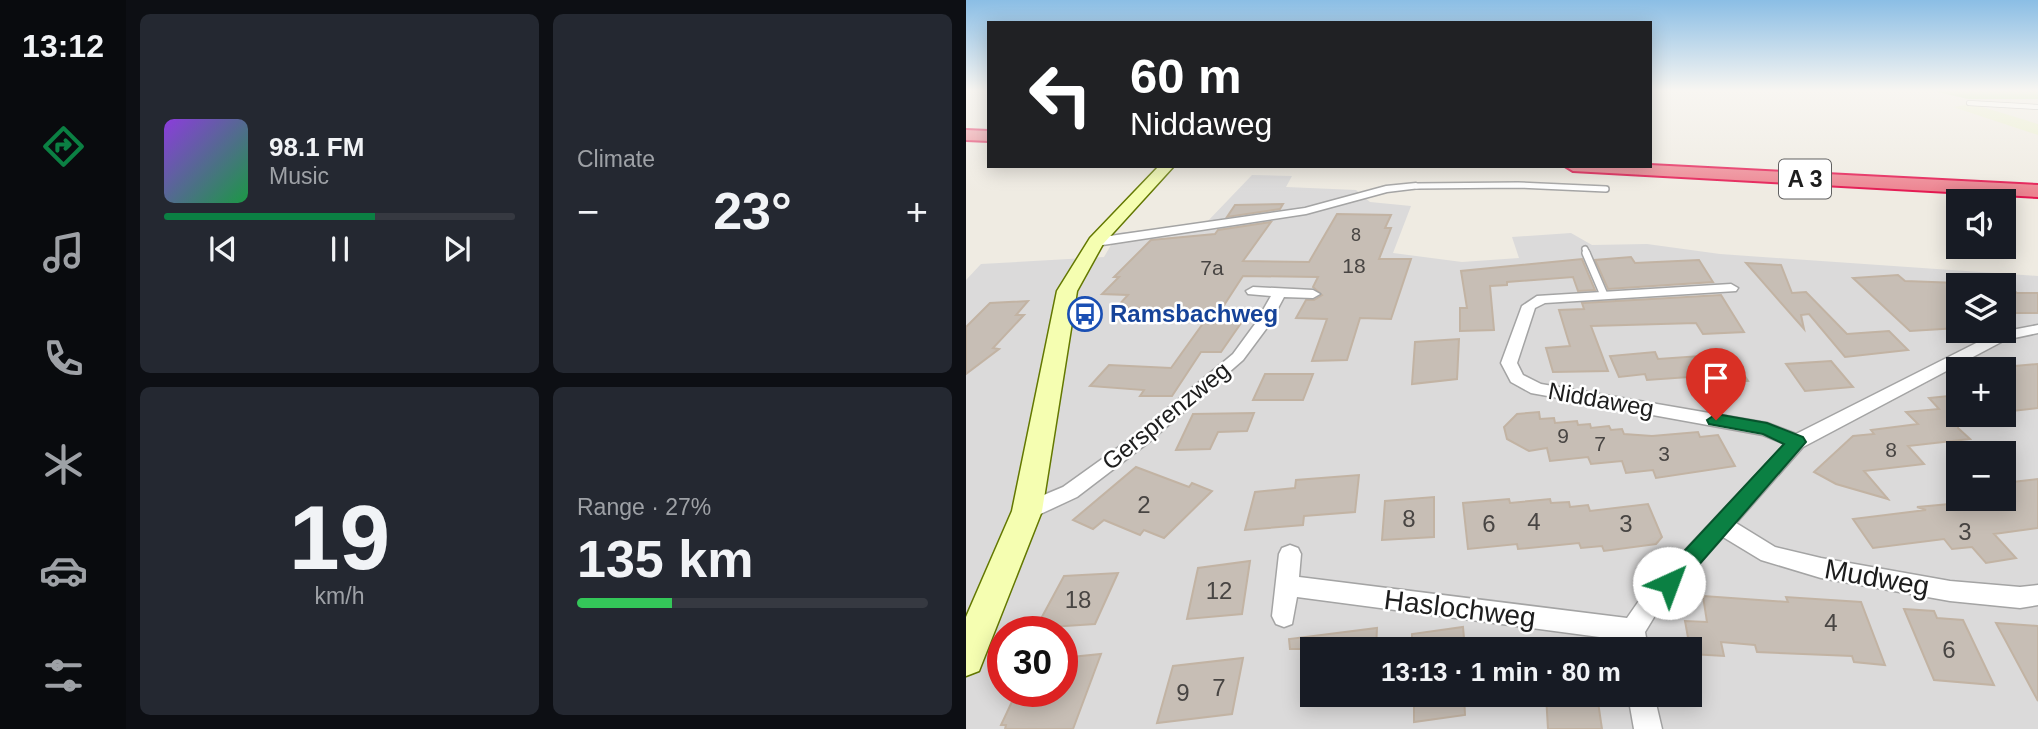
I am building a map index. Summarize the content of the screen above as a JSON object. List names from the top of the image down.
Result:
{
  "streets": {
    "highway": ["A 3"],
    "street": [
      "Niddaweg",
      "Gersprenzweg",
      "Mudweg",
      "Haslochweg"
    ]
  },
  "places": {
    "bus stop": ["Ramsbachweg"]
  },
  "house_numbers": [
    "8",
    "18",
    "7a",
    "9",
    "7",
    "8",
    "3",
    "2",
    "8",
    "4",
    "6",
    "3",
    "3",
    "12",
    "18",
    "4",
    "6",
    "7",
    "9"
  ],
  "page": {
    "tabs": "13:12",
    "tile": [
      "Climate",
      ["19", "km/h"],
      ["Range · 27%", "135 km"]
    ],
    "turn": ["60 m", "Niddaweg"],
    "song": ["98.1 FM", "Music"],
    "heat": ["−", "23°", "+"],
    "map_buttons": ["+", "−"],
    "limit": "30",
    "trip": "13:13 · 1 min · 80 m"
  }
}
